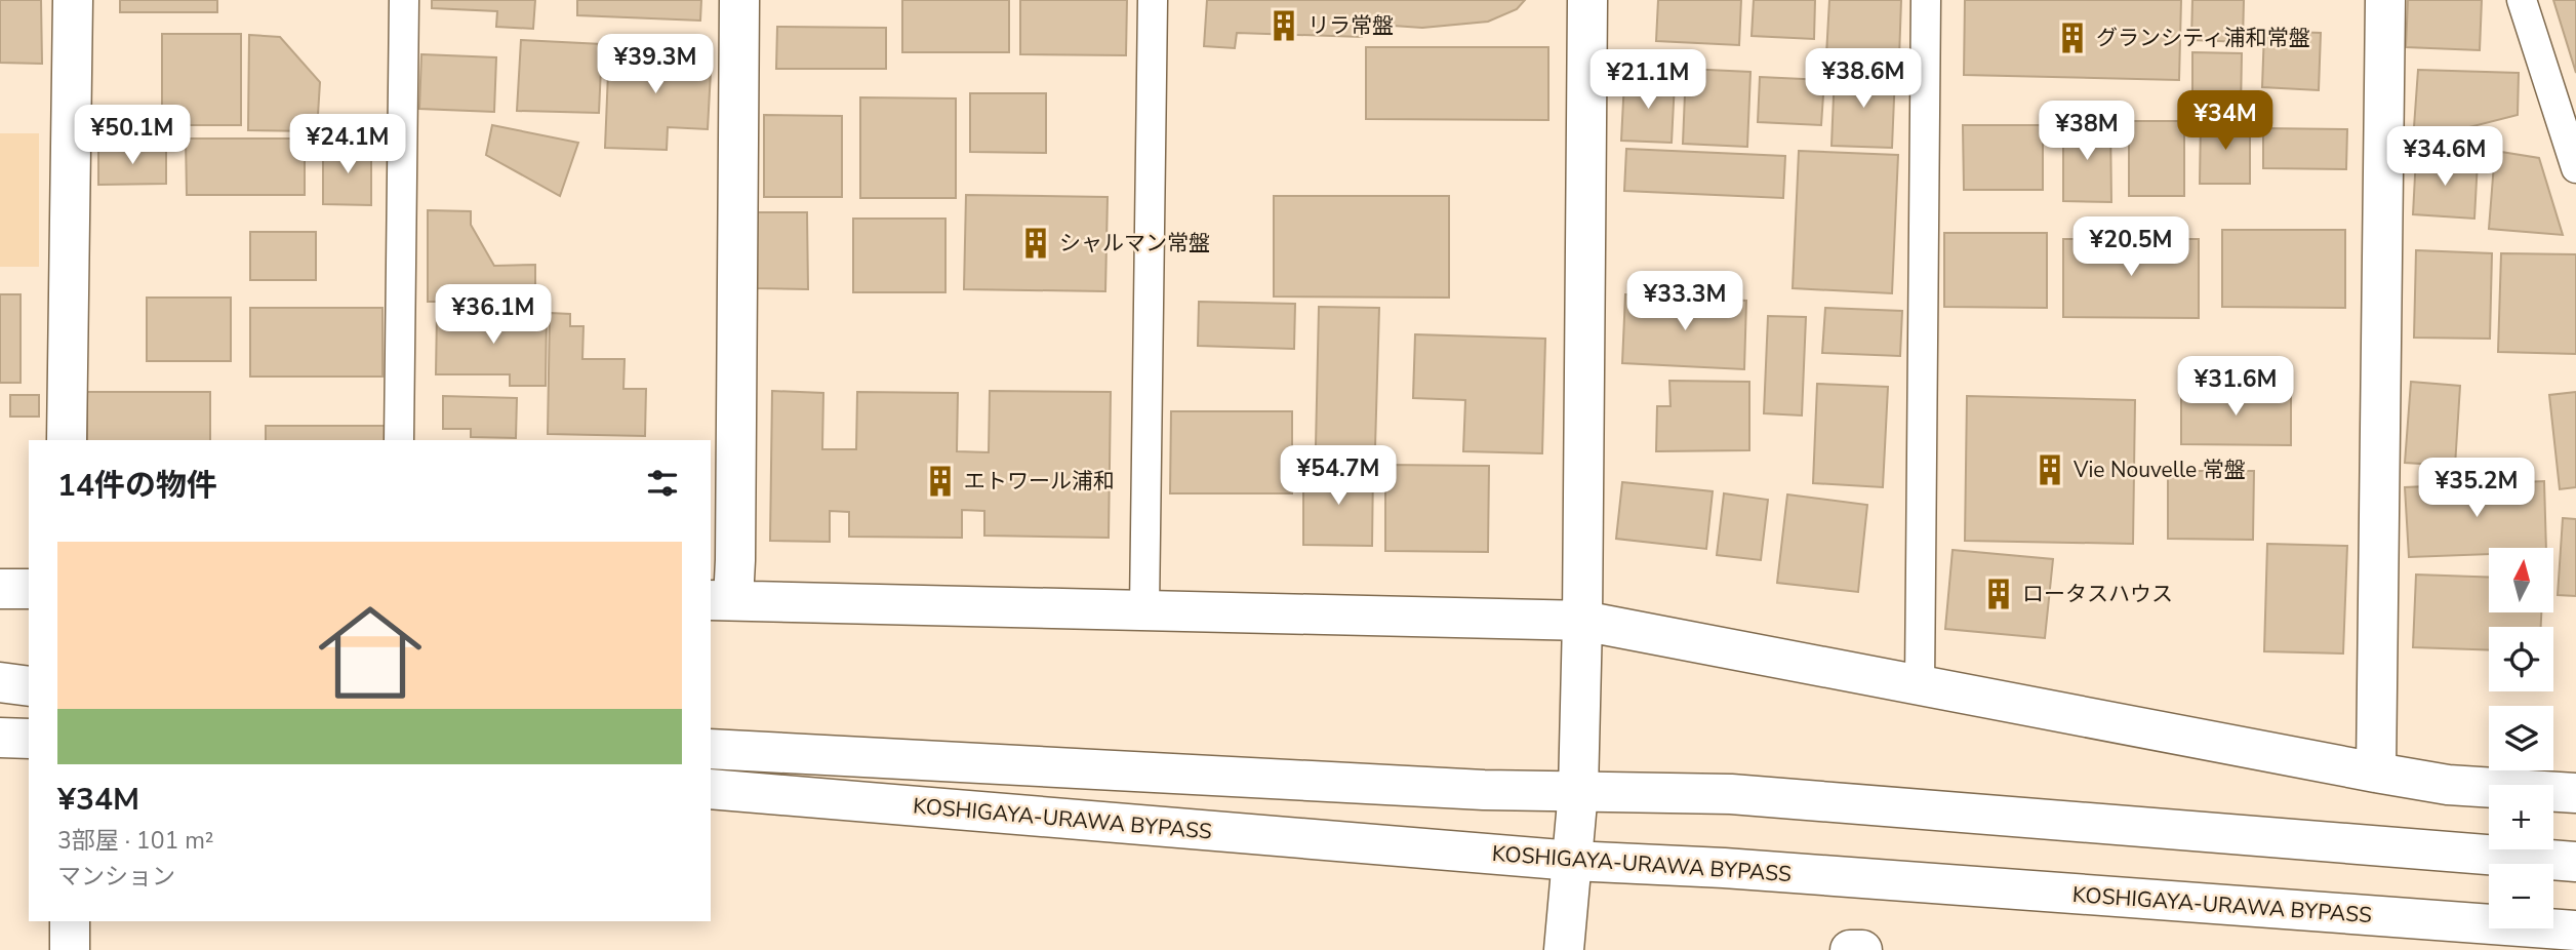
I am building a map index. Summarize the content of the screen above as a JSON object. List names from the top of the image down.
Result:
{
  "streets": {
    "main road": ["KOSHIGAYA-URAWA BYPASS"]
  },
  "places": {
    "building": [
      "リラ常盤",
      "グランシティ浦和常盤",
      "シャルマン常盤",
      "Vie Nouvelle 常盤",
      "エトワール浦和",
      "ロータスハウス"
    ]
  },
  "north": "top",
  "page": {
    "price": [
      "¥39.3M",
      "¥38.6M",
      "¥21.1M",
      "¥34M",
      "¥38M",
      "¥50.1M",
      "¥24.1M",
      "¥34.6M",
      "¥20.5M",
      "¥33.3M",
      "¥36.1M",
      "¥31.6M",
      "¥54.7M",
      "¥35.2M"
    ],
    "heading": "14件の物件",
    "list": [
      {
        "name": "¥34M",
        "note": "3部屋 · 101 m² · マンション"
      }
    ],
    "map_buttons": ["+", "−"]
  }
}
